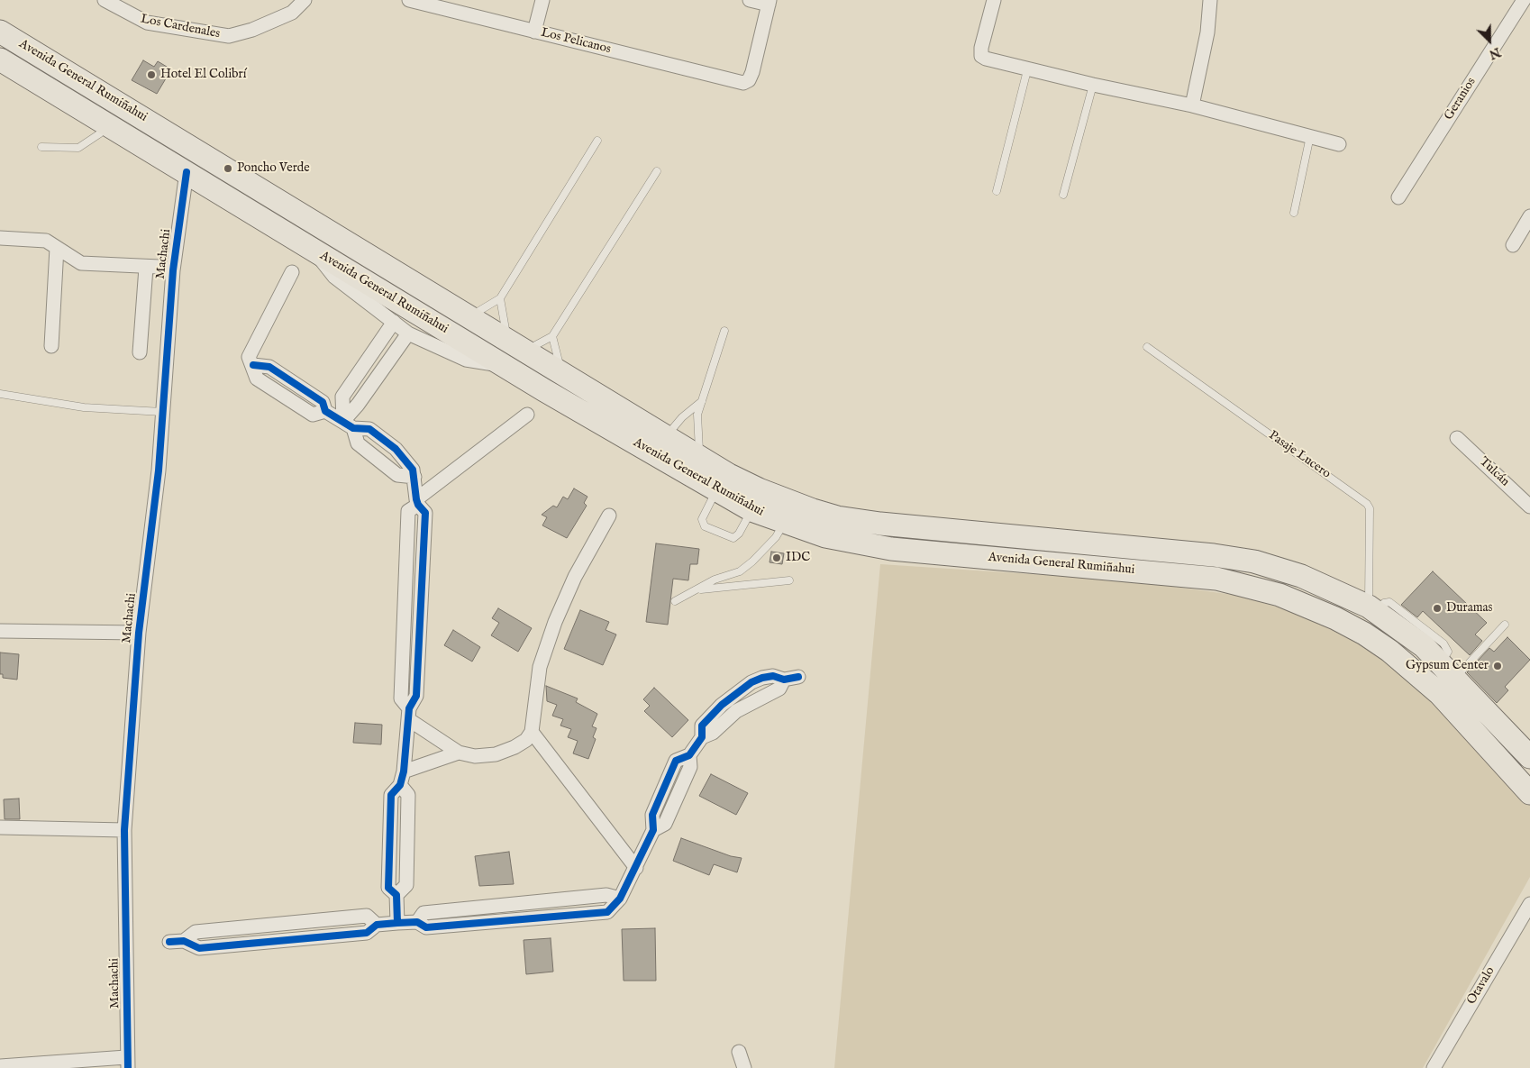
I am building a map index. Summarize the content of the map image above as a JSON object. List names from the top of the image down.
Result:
{
  "streets": {
    "highway": ["Avenida General Rumiñahui"],
    "street": [
      "Los Cardenales",
      "Los Pelicanos",
      "Geranios",
      "Machachi",
      "Tulcán",
      "Otavalo"
    ],
    "lane": ["Pasaje Lucero"]
  },
  "crossings": [
    ["Avenida General Rumiñahui", "Machachi"],
    ["Avenida General Rumiñahui", "Pasaje Lucero"]
  ],
  "places": [
    "Hotel El Colibrí",
    "Poncho Verde",
    "IDC",
    "Duramas",
    "Gypsum Center"
  ],
  "north": "bottom right"
}
